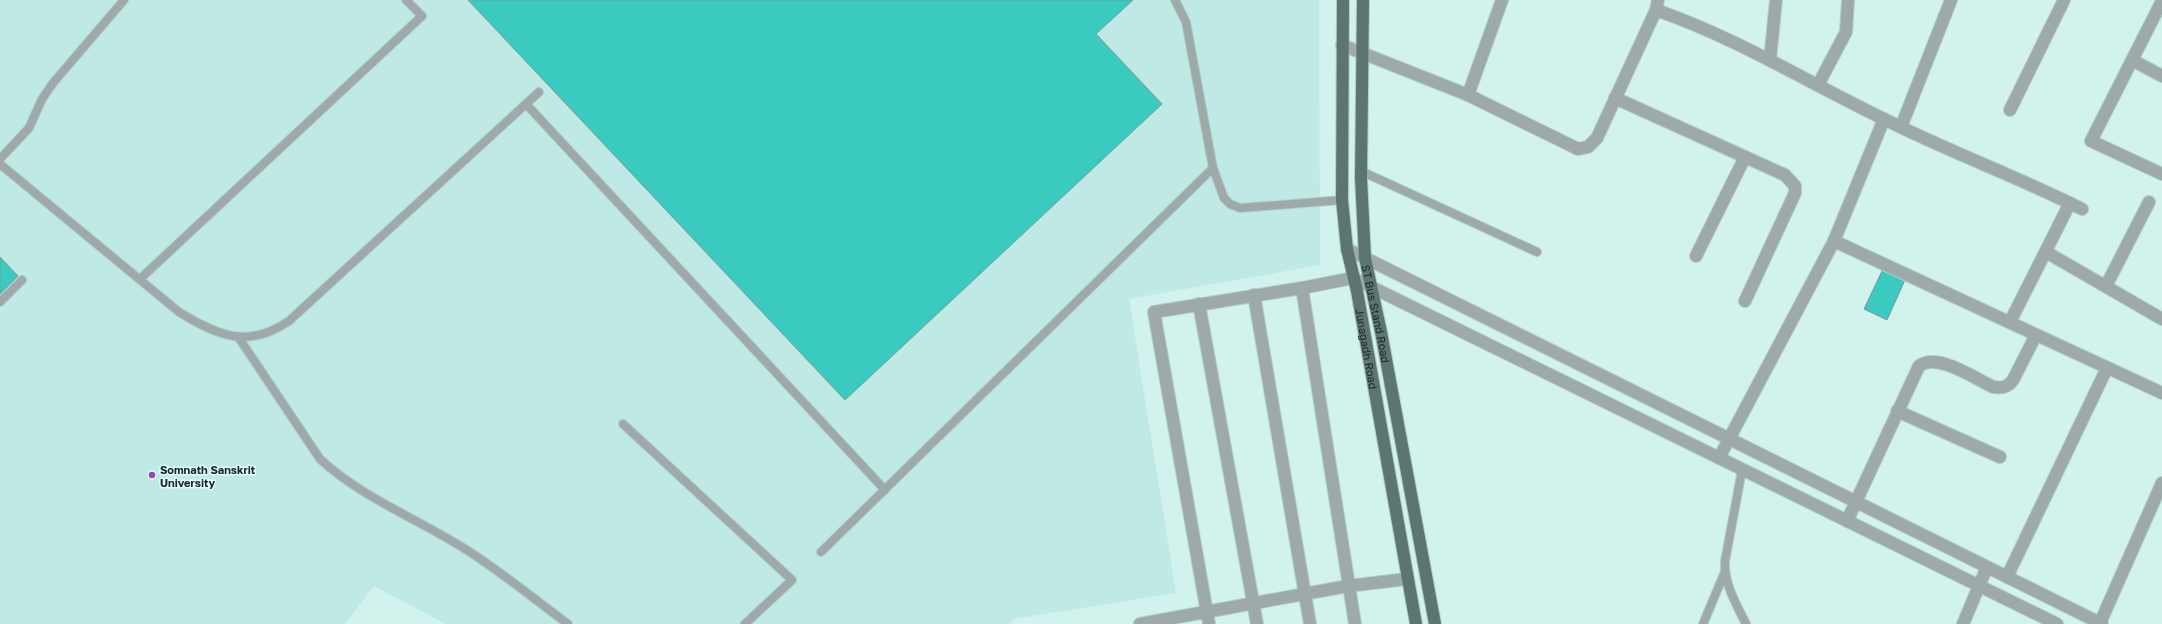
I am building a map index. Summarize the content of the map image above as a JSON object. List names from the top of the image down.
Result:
{
  "streets": {
    "main road": ["ST Bus Stand Road", "Junagadh Road"]
  },
  "places": ["Somnath Sanskrit University"]
}
